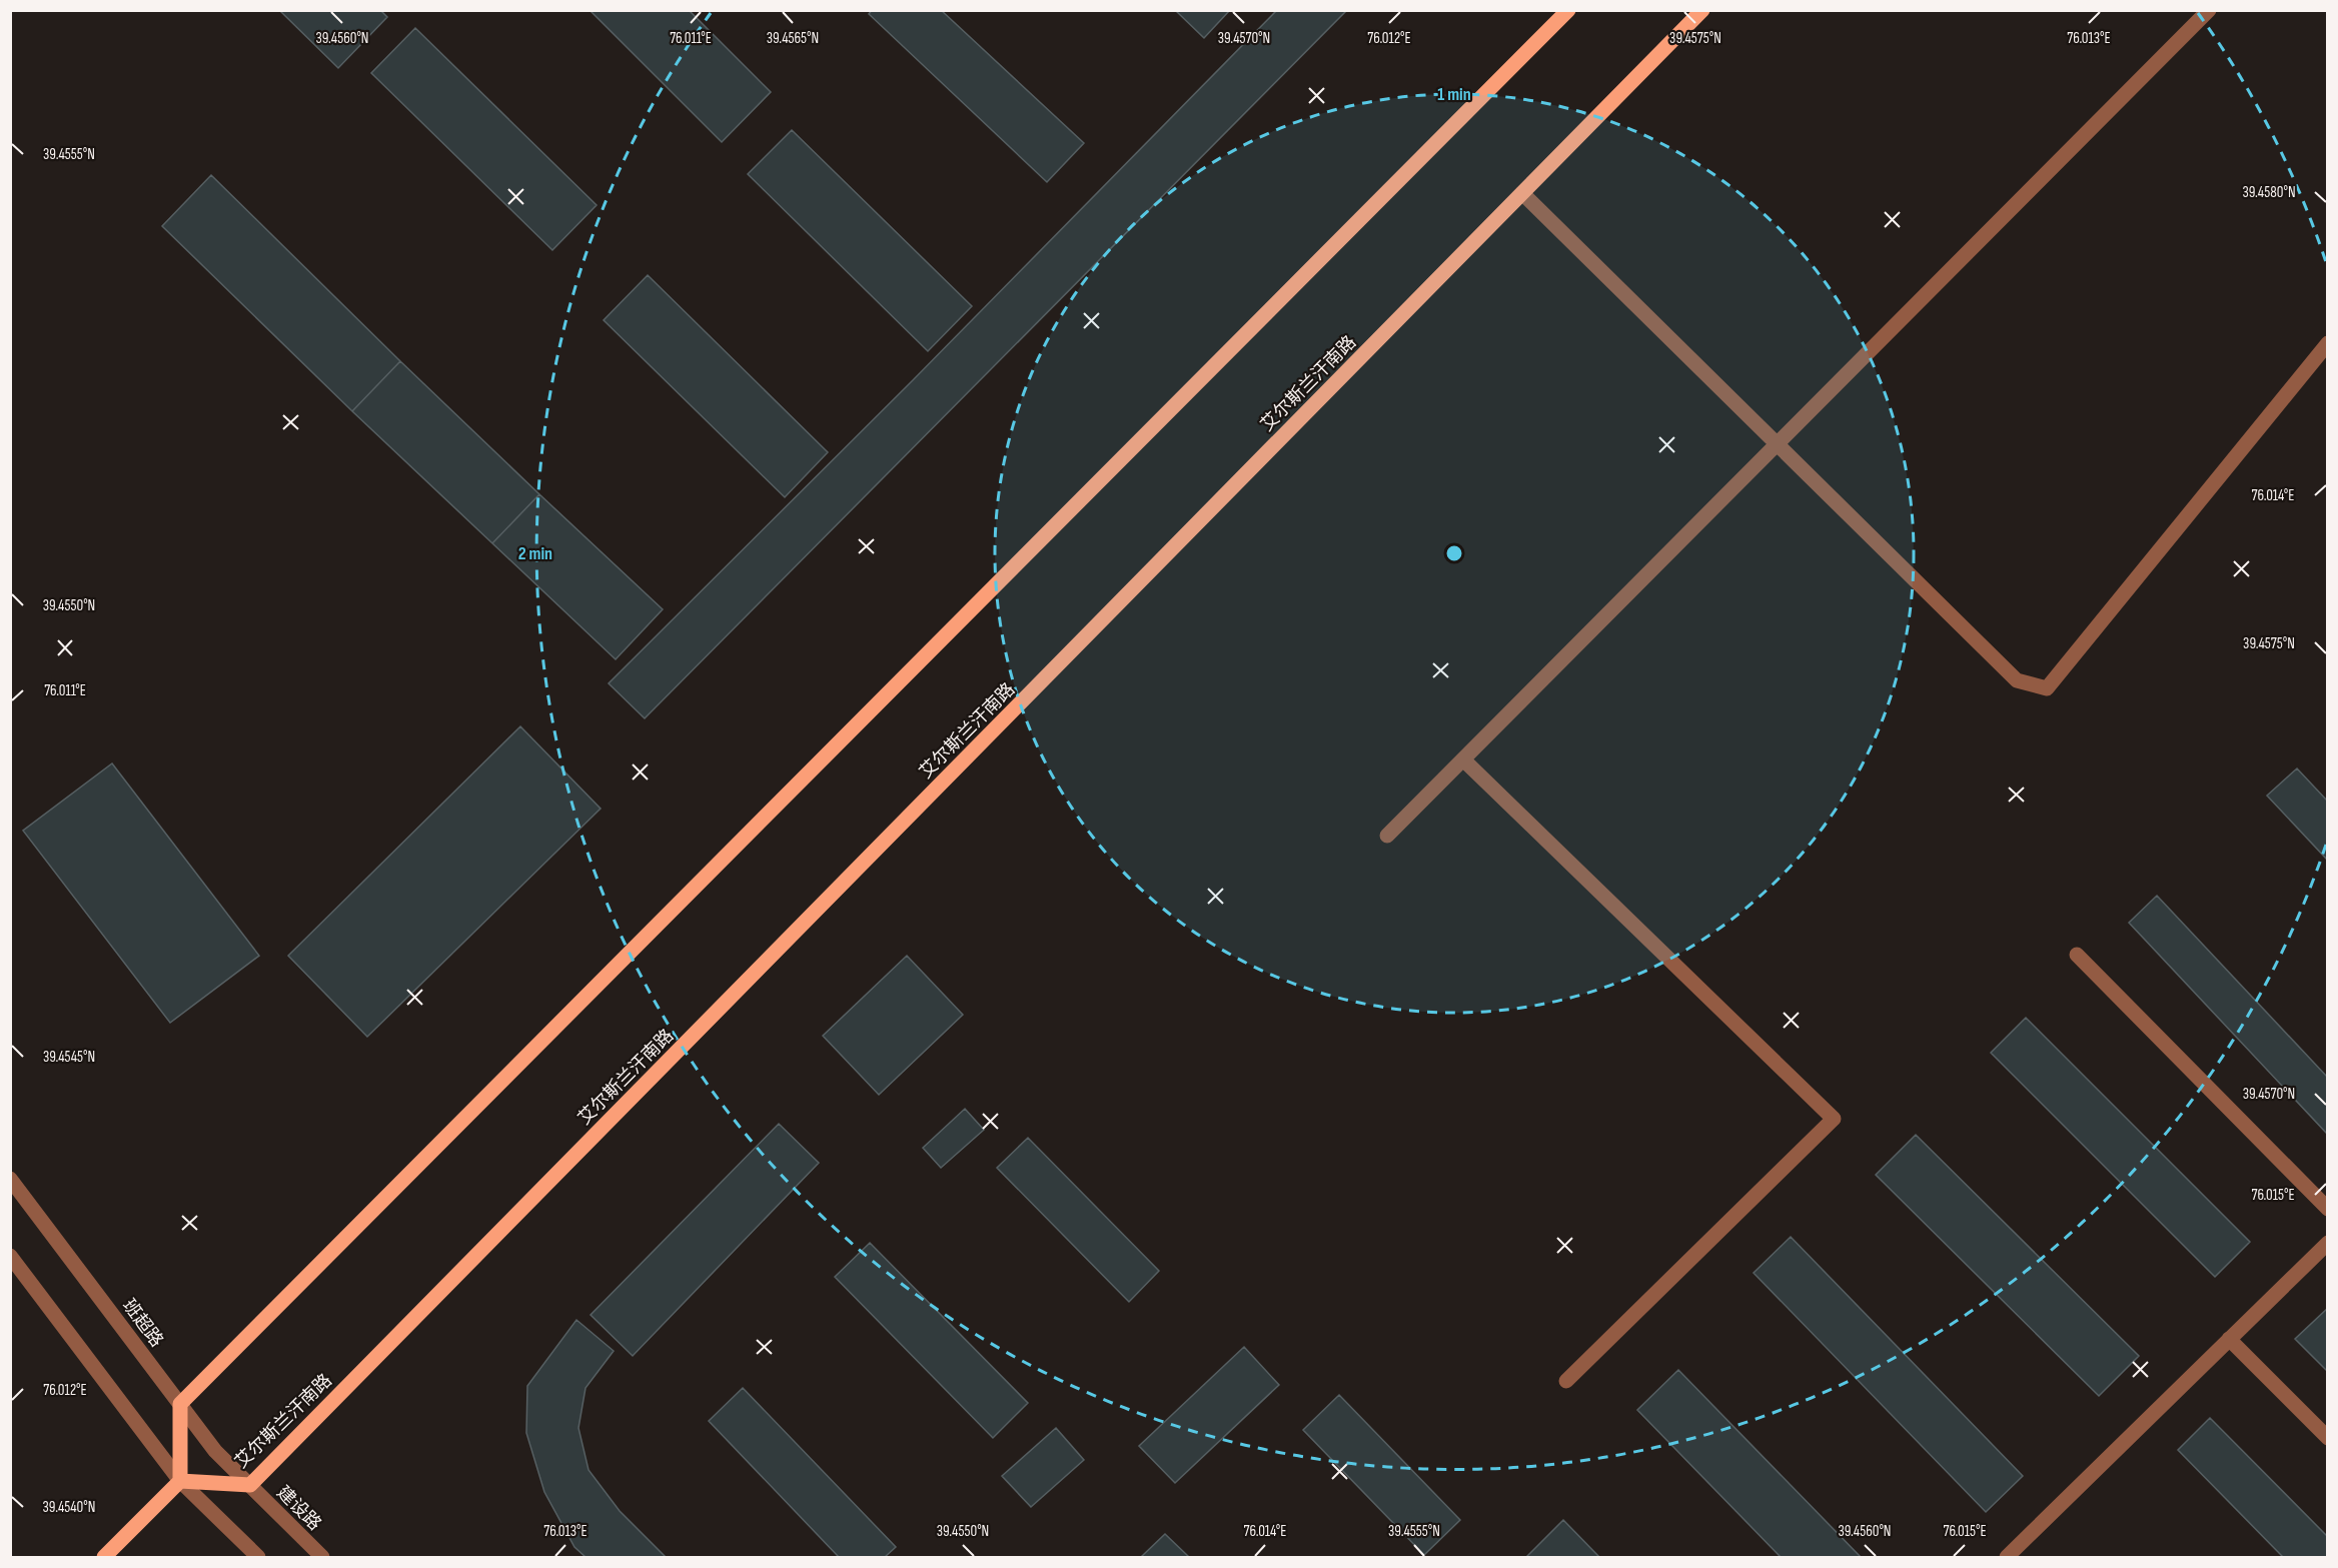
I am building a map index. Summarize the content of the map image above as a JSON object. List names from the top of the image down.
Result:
{
  "streets": {
    "main road": ["艾尔斯兰汗南路"],
    "street": ["班超路", "建设路"]
  },
  "crossings": [
    ["艾尔斯兰汗南路", "班超路"],
    ["艾尔斯兰汗南路", "建设路"],
    ["班超路", "建设路"]
  ],
  "coordinates": [
    "39.4560°N",
    "76.011°E",
    "39.4565°N",
    "39.4570°N",
    "76.012°E",
    "39.4575°N",
    "76.013°E",
    "39.4555°N",
    "39.4580°N",
    "76.014°E",
    "39.4550°N",
    "39.4545°N",
    "76.015°E",
    "39.4540°N"
  ],
  "rings": ["1 min", "2 min"]
}
